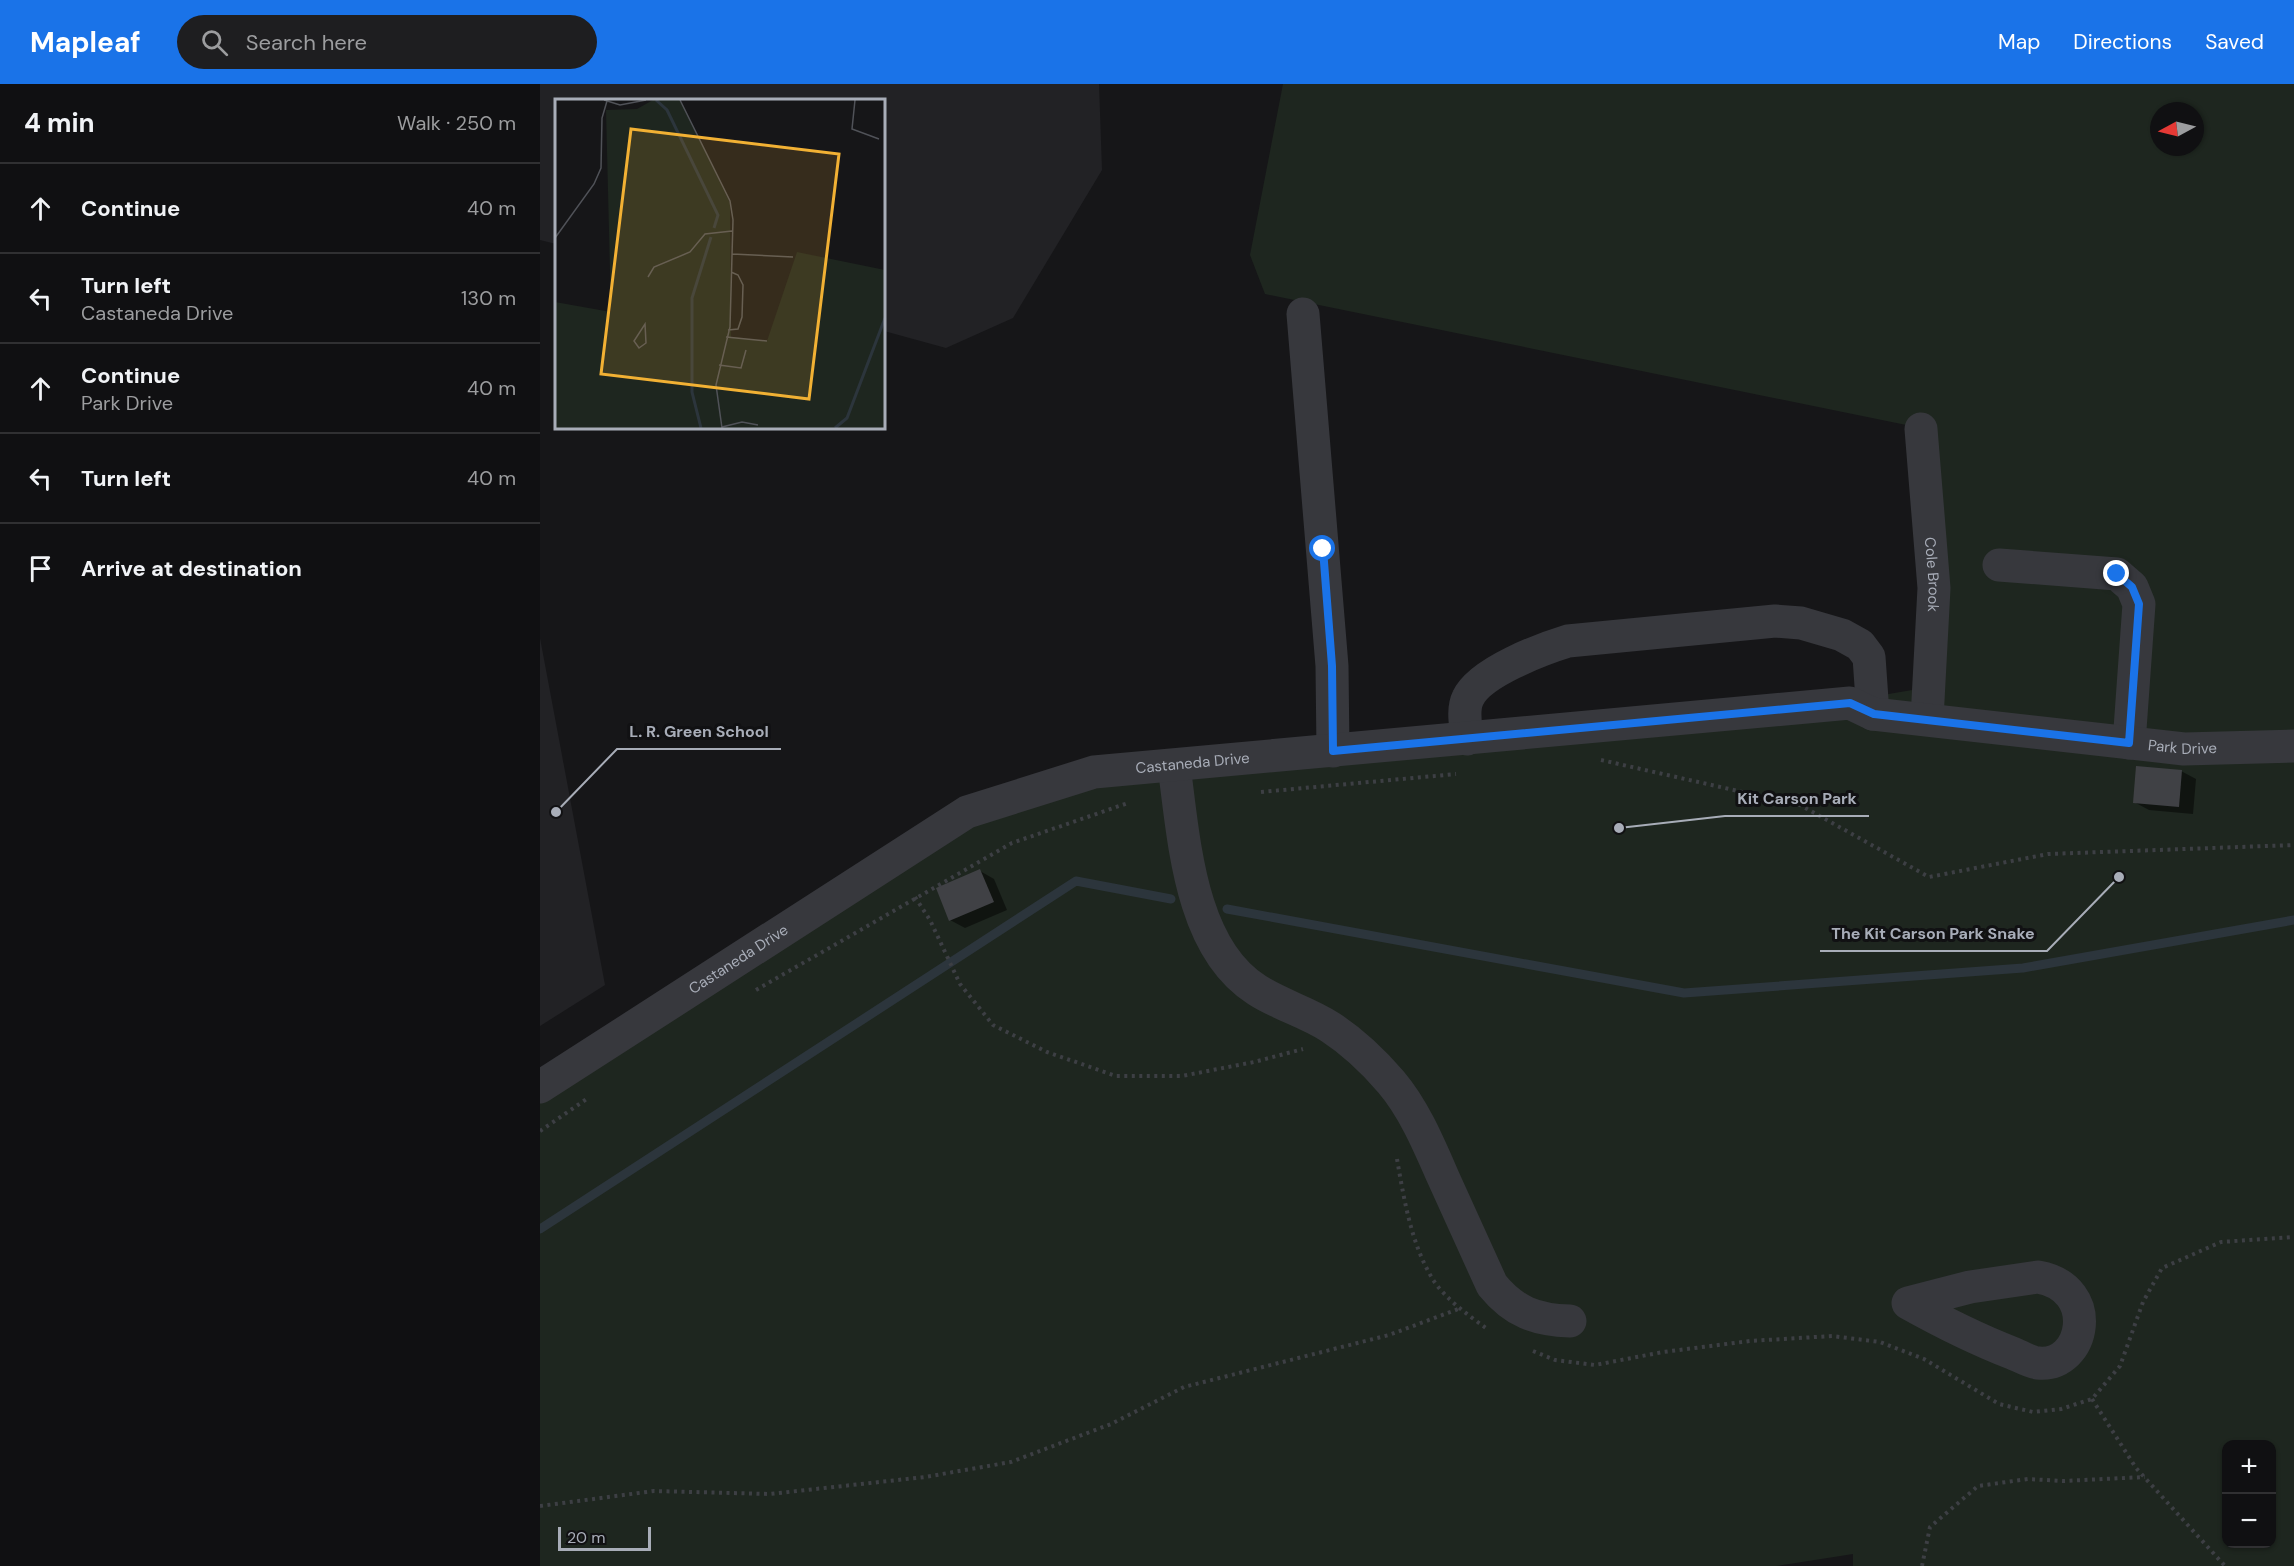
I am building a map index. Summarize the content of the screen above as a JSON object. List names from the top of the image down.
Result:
{
  "streets": {
    "street": ["Cole Brook", "Park Drive", "Castaneda Drive"]
  },
  "crossings": [
    ["Cole Brook", "Park Drive"],
    ["Cole Brook", "Castaneda Drive"],
    ["Park Drive", "Castaneda Drive"]
  ],
  "places": ["L. R. Green School", "Kit Carson Park", "The Kit Carson Park Snake"],
  "scale_bar": "20 m",
  "north": "left",
  "page": {
    "header": "Mapleaf",
    "search": "Search here",
    "nav": ["Map", "Directions", "Saved"],
    "heading": ["4 min", "Walk · 250 m"],
    "list": [
      ["Continue", "40 m"],
      ["Turn left", "Castaneda Drive", "130 m"],
      ["Continue", "Park Drive", "40 m"],
      ["Turn left", "40 m"],
      "Arrive at destination"
    ],
    "map_buttons": ["+", "−"],
    "scale": "20 m"
  }
}
